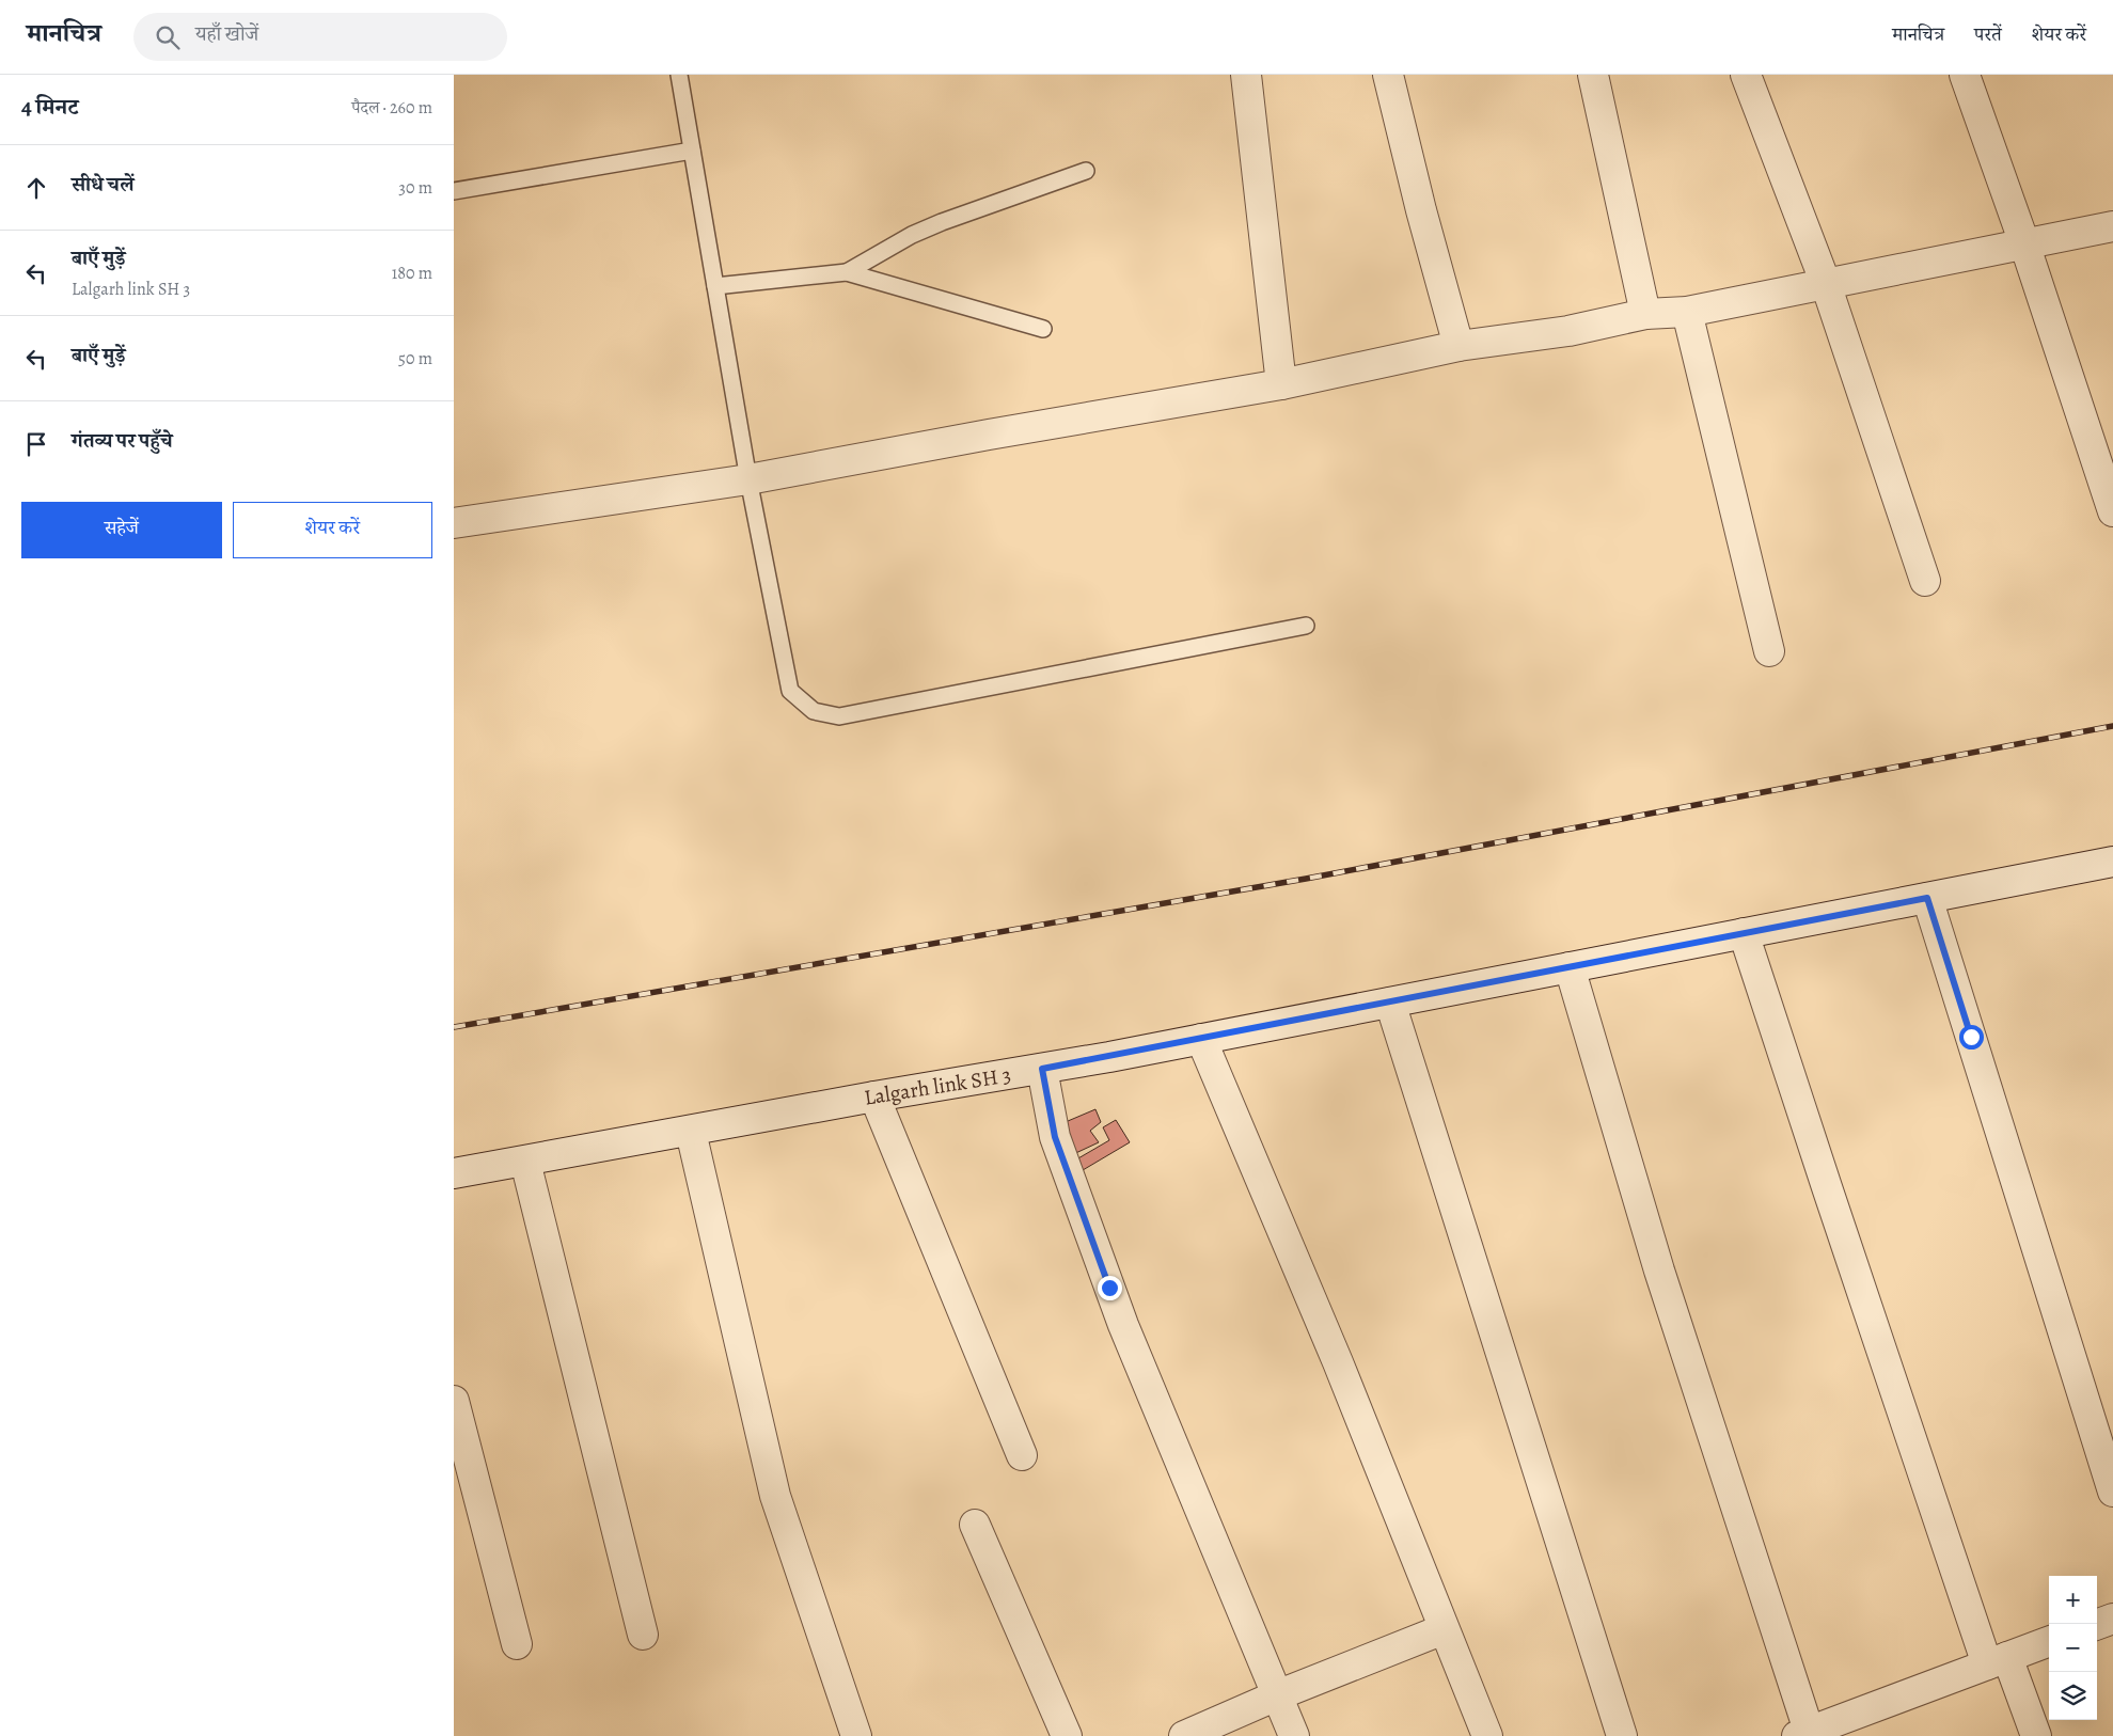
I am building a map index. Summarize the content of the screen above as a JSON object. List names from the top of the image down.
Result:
{
  "streets": {
    "street": ["Lalgarh link SH 3"]
  },
  "page": {
    "header": "मानचित्र",
    "search": "यहाँ खोजें",
    "nav": ["मानचित्र", "परतें", "शेयर करें"],
    "heading": ["4 मिनट", "पैदल · 260 m"],
    "list": [
      ["सीधे चलें", "30 m"],
      ["बाएँ मुड़ें", "Lalgarh link SH 3", "180 m"],
      ["बाएँ मुड़ें", "50 m"],
      "गंतव्य पर पहुँचे"
    ],
    "buttons": ["सहेजें", "शेयर करें"],
    "map_buttons": ["+", "−"]
  }
}
